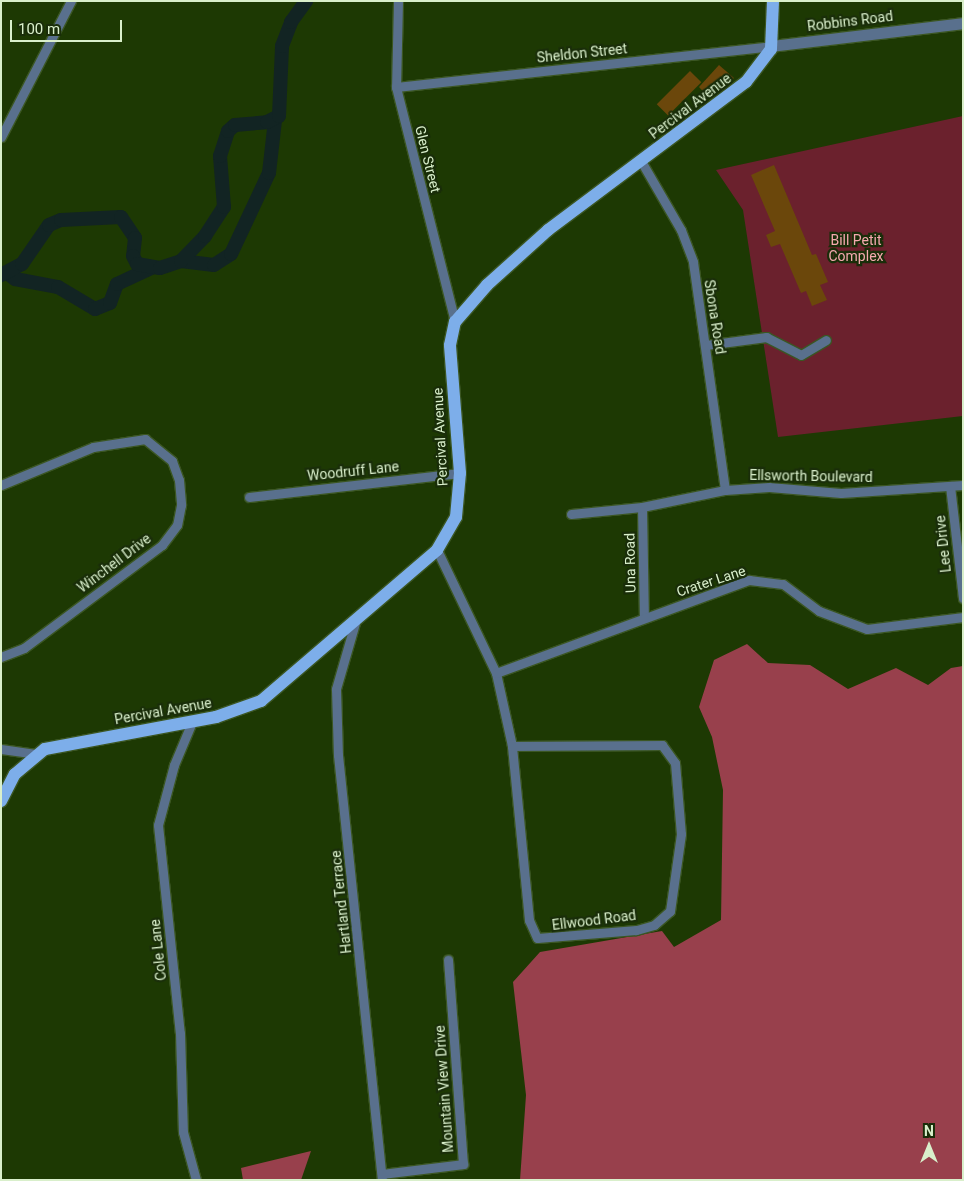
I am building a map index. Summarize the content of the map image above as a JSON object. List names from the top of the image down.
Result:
{
  "streets": {
    "main road": ["Percival Avenue"],
    "street": [
      "Robbins Road",
      "Sheldon Street",
      "Glen Street",
      "Sbona Road",
      "Woodruff Lane",
      "Ellsworth Boulevard",
      "Lee Drive",
      "Winchell Drive",
      "Una Road",
      "Crater Lane",
      "Hartland Terrace",
      "Ellwood Road",
      "Cole Lane",
      "Mountain View Drive"
    ]
  },
  "crossings": [
    ["Robbins Road", "Sheldon Street"],
    ["Robbins Road", "Percival Avenue"],
    ["Sheldon Street", "Percival Avenue"],
    ["Sheldon Street", "Glen Street"],
    ["Percival Avenue", "Glen Street"],
    ["Percival Avenue", "Sbona Road"],
    ["Percival Avenue", "Woodruff Lane"],
    ["Percival Avenue", "Hartland Terrace"],
    ["Percival Avenue", "Ellwood Road"],
    ["Percival Avenue", "Cole Lane"],
    ["Sbona Road", "Ellsworth Boulevard"],
    ["Ellsworth Boulevard", "Lee Drive"],
    ["Ellsworth Boulevard", "Una Road"],
    ["Una Road", "Crater Lane"],
    ["Crater Lane", "Ellwood Road"],
    ["Hartland Terrace", "Mountain View Drive"]
  ],
  "parks": ["Bill Petit Complex"],
  "scale_bar": "100 m",
  "north": "top"
}
